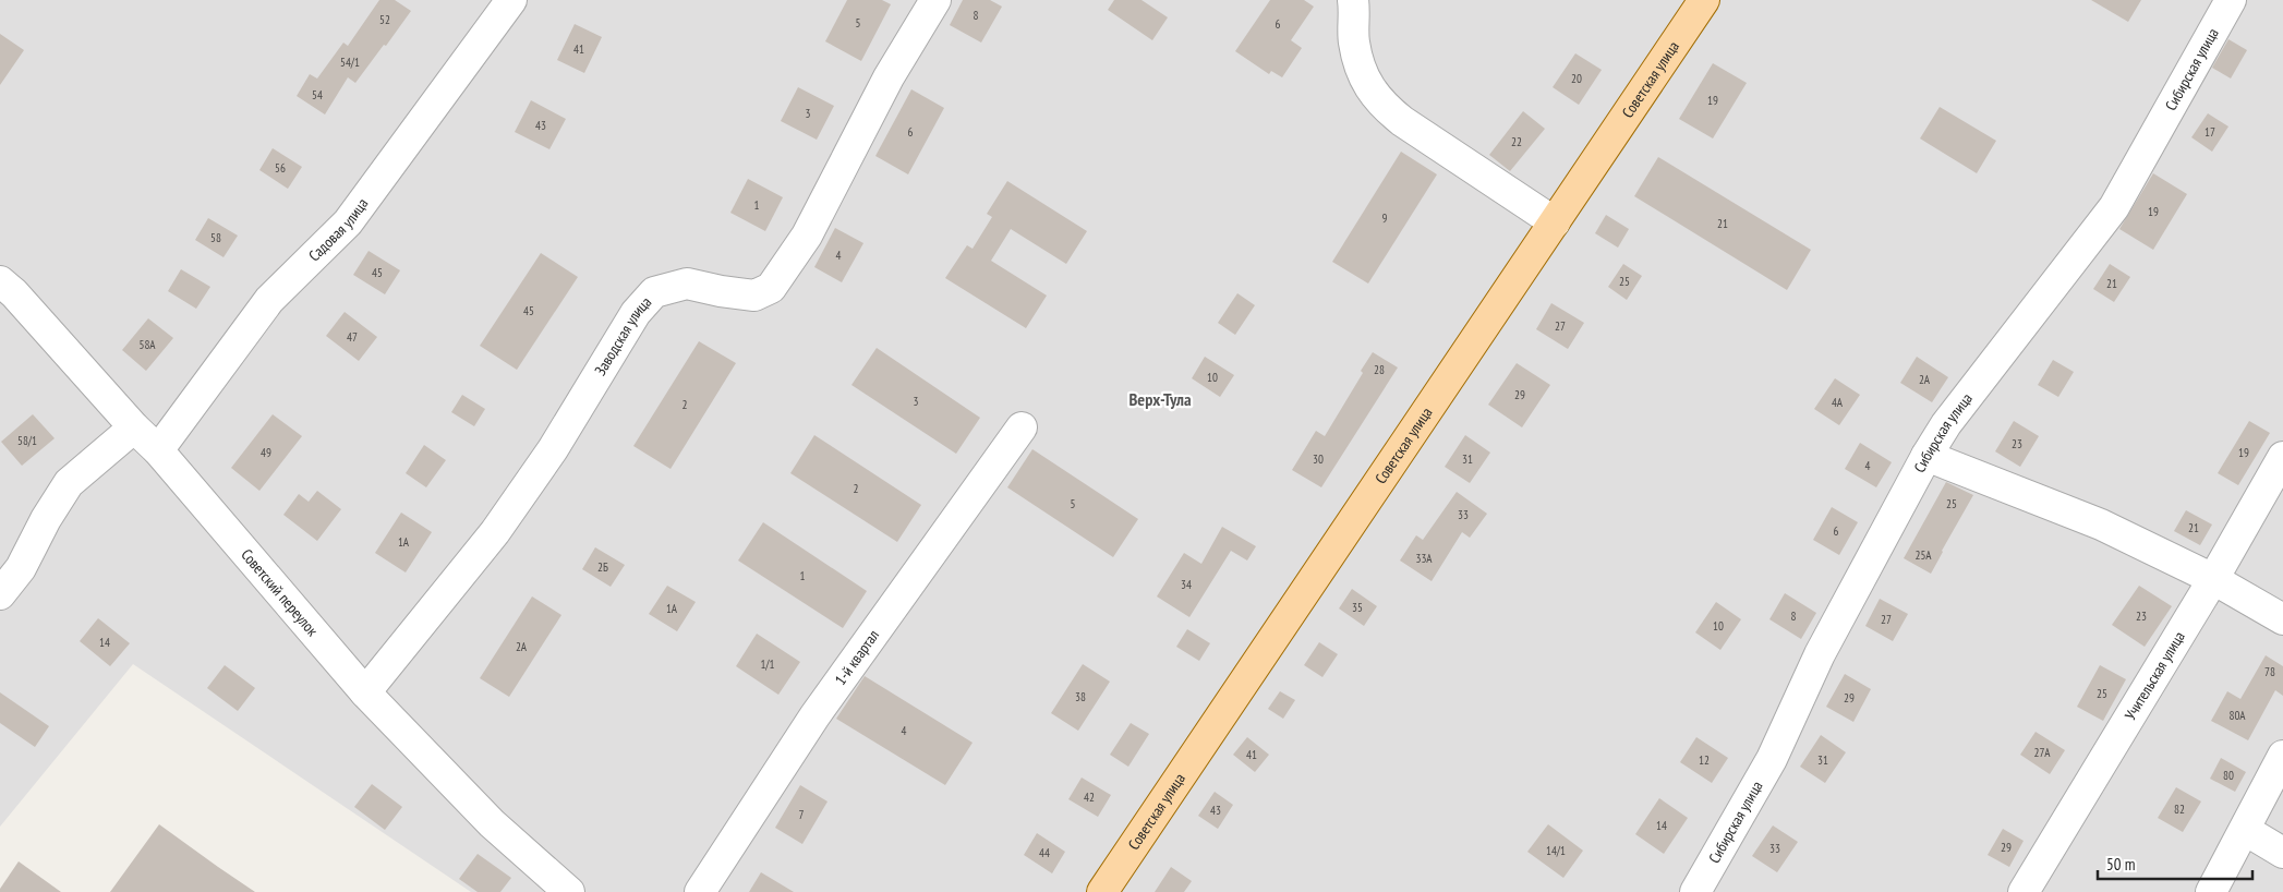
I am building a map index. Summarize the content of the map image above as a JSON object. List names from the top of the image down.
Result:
{
  "streets": {
    "main road": ["Советская улица"],
    "street": [
      "Сибирская улица",
      "Садовая улица",
      "Заводская улица",
      "Советский переулок",
      "1-й квартал",
      "Учительская улица"
    ]
  },
  "crossings": [
    ["Садовая улица", "Советский переулок"],
    ["Заводская улица", "Советский переулок"]
  ],
  "districts": ["Верх-Тула"],
  "house_numbers": [
    "8",
    "52",
    "5",
    "6",
    "41",
    "54/1",
    "20",
    "54",
    "19",
    "3",
    "43",
    "6",
    "17",
    "22",
    "56",
    "1",
    "19",
    "9",
    "21",
    "58",
    "4",
    "45",
    "25",
    "21",
    "45",
    "27",
    "47",
    "58А",
    "28",
    "10",
    "2А",
    "29",
    "3",
    "4А",
    "2",
    "58/1",
    "23",
    "49",
    "19",
    "30",
    "31",
    "4",
    "2",
    "5",
    "25",
    "33",
    "21",
    "6",
    "1А",
    "25А",
    "33А",
    "2Б",
    "1",
    "34",
    "35",
    "1А",
    "8",
    "23",
    "27",
    "10",
    "14",
    "2А",
    "1/1",
    "78",
    "25",
    "38",
    "29",
    "80А",
    "4",
    "27А",
    "41",
    "12",
    "31",
    "80",
    "42",
    "82",
    "43",
    "7",
    "14",
    "29",
    "33",
    "14/1",
    "44"
  ],
  "scale_bar": "50 m"
}
